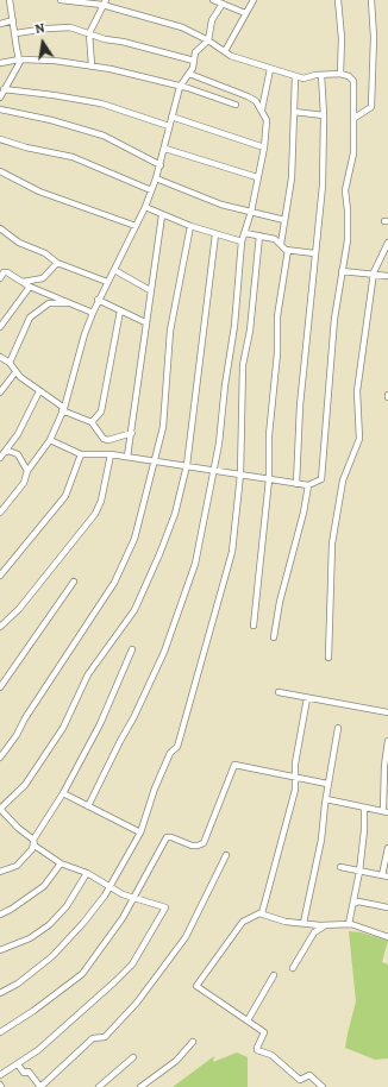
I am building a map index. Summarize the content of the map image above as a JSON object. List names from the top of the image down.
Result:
{
  "north": "top"
}
